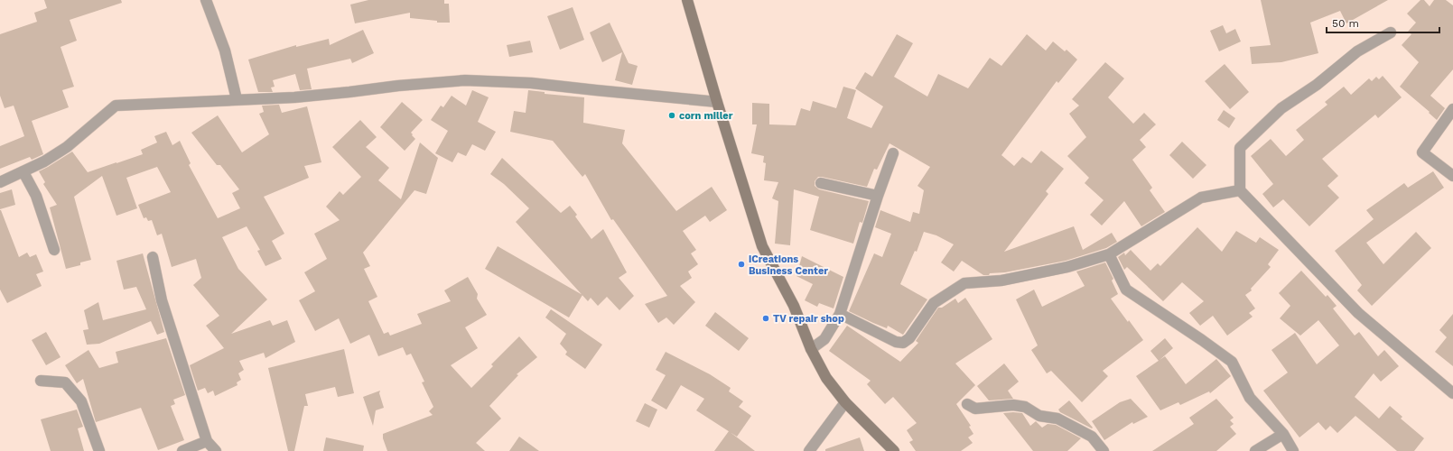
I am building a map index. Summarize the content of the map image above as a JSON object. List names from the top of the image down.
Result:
{
  "places": ["corn miller", "iCreations Business Center", "TV repair shop"],
  "scale_bar": "50 m"
}
